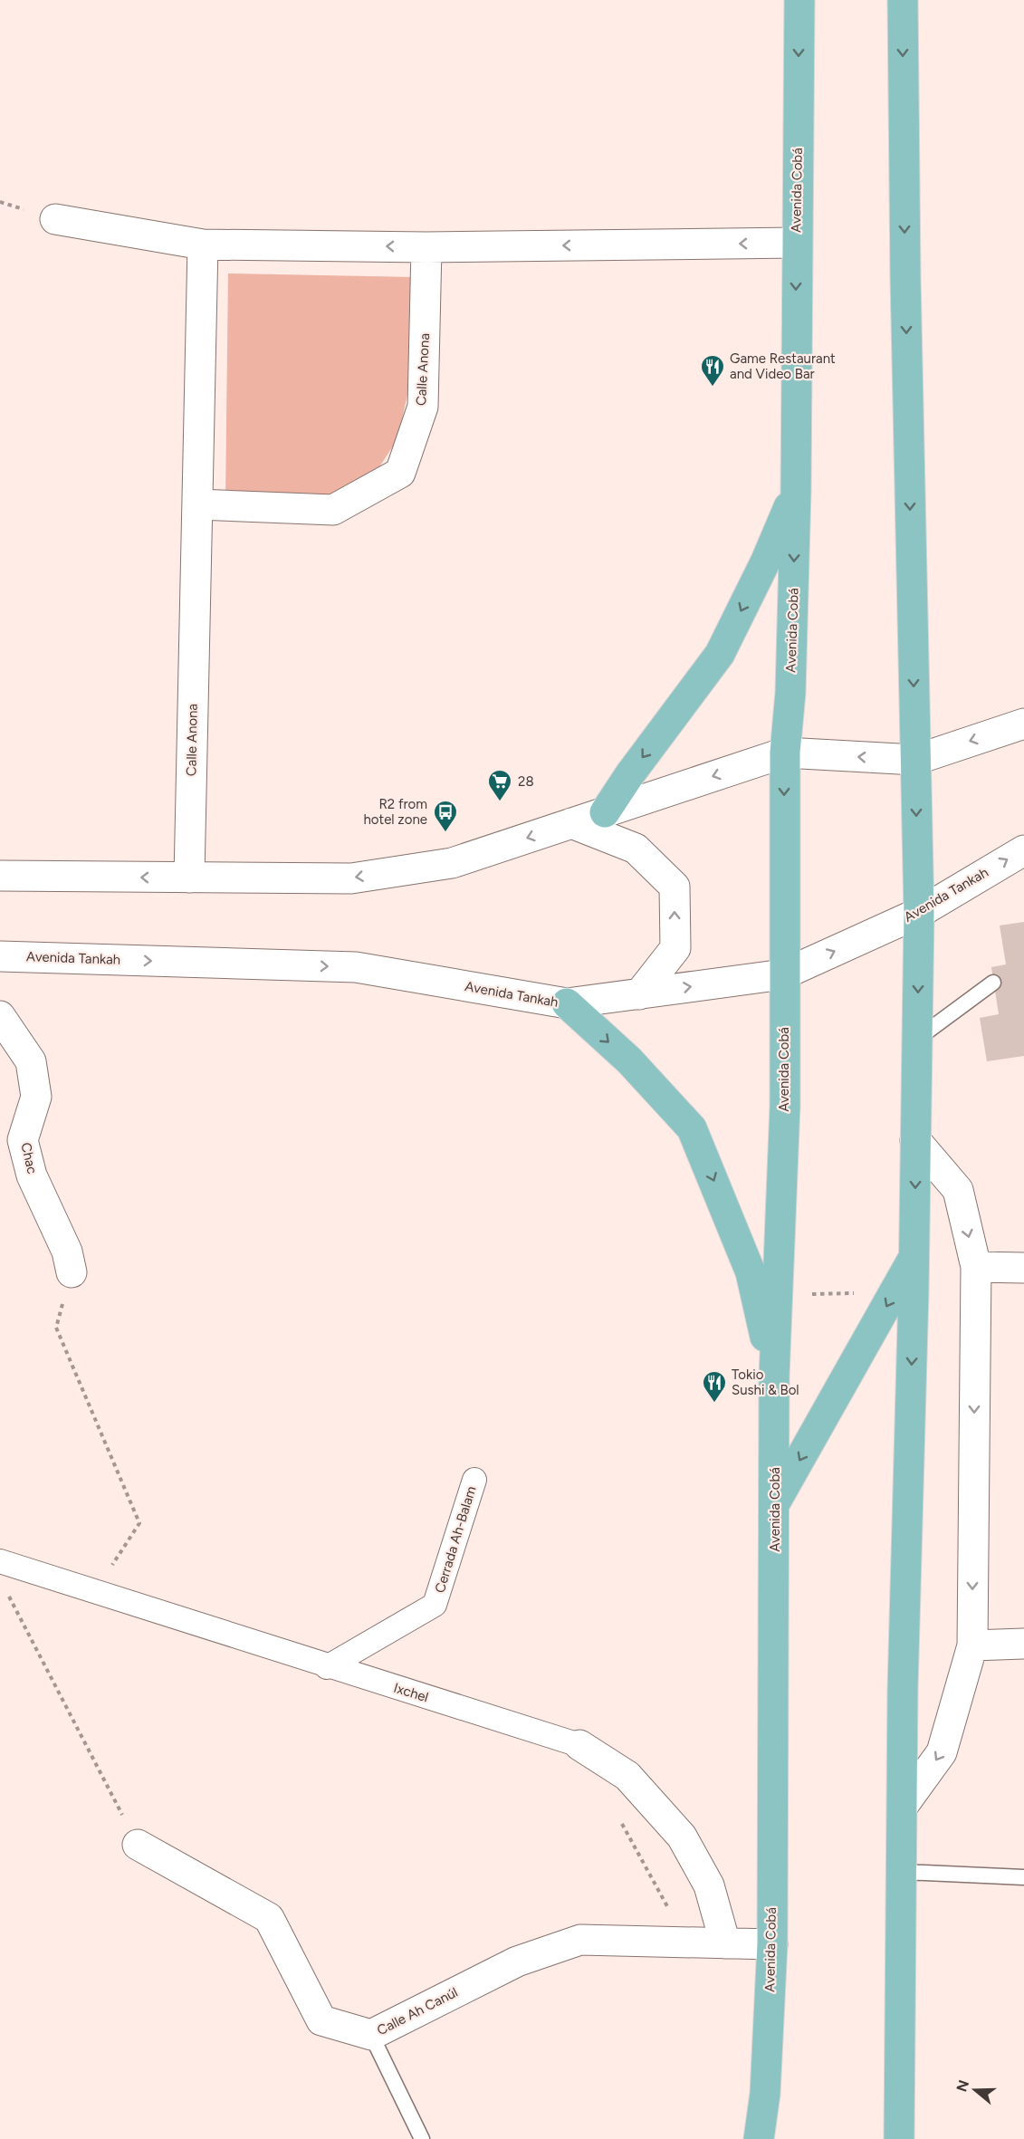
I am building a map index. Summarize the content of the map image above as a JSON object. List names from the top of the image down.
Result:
{
  "streets": {
    "main road": ["Avenida Cobá"],
    "street": [
      "Calle Anona",
      "Avenida Tankah",
      "Chac",
      "Cerrada Ah-Balam",
      "Ixchel",
      "Calle Ah Canúl"
    ]
  },
  "crossings": [
    ["Avenida Cobá", "Avenida Tankah"],
    ["Avenida Cobá", "Calle Ah Canúl"],
    ["Cerrada Ah-Balam", "Ixchel"],
    ["Ixchel", "Calle Ah Canúl"]
  ],
  "places": {
    "restaurant": ["Game Restaurant and Video Bar", "Tokio Sushi & Bol"],
    "supermarket": ["28"],
    "bus stop": ["R2 from hotel zone"]
  },
  "north": "left"
}
